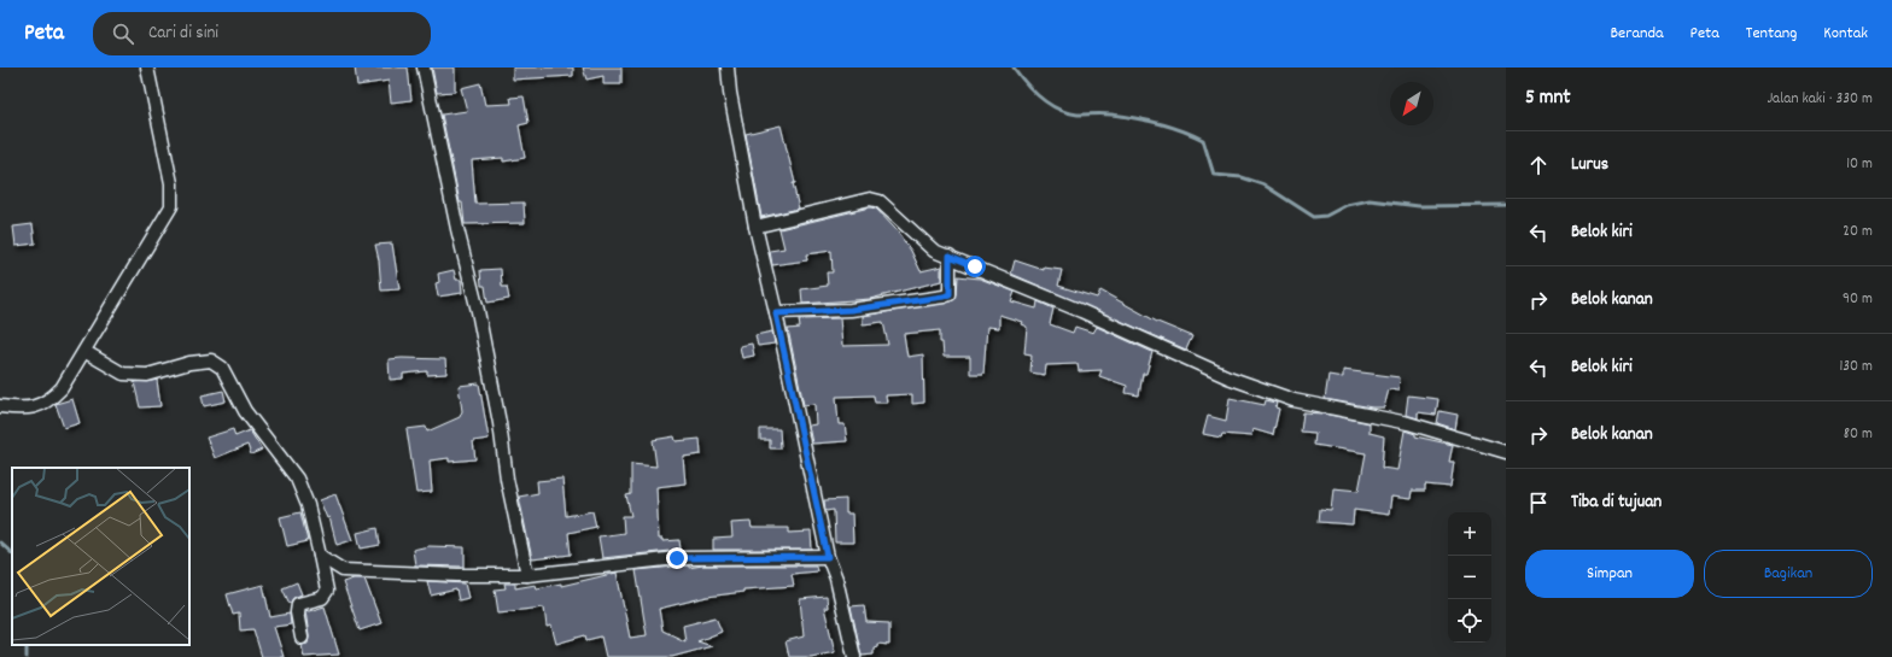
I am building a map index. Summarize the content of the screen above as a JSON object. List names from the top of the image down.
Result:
{
  "north": "bottom left",
  "page": {
    "header": "Peta",
    "search": "Cari di sini",
    "nav": [
      "Beranda",
      "Peta",
      "Tentang",
      "Kontak"
    ],
    "heading": ["5 mnt", "Jalan kaki · 330 m"],
    "list": [
      ["Lurus", "10 m"],
      ["Belok kiri", "20 m"],
      ["Belok kanan", "90 m"],
      ["Belok kiri", "130 m"],
      ["Belok kanan", "80 m"],
      "Tiba di tujuan"
    ],
    "map_buttons": ["+", "−"],
    "buttons": ["Simpan", "Bagikan"]
  }
}
